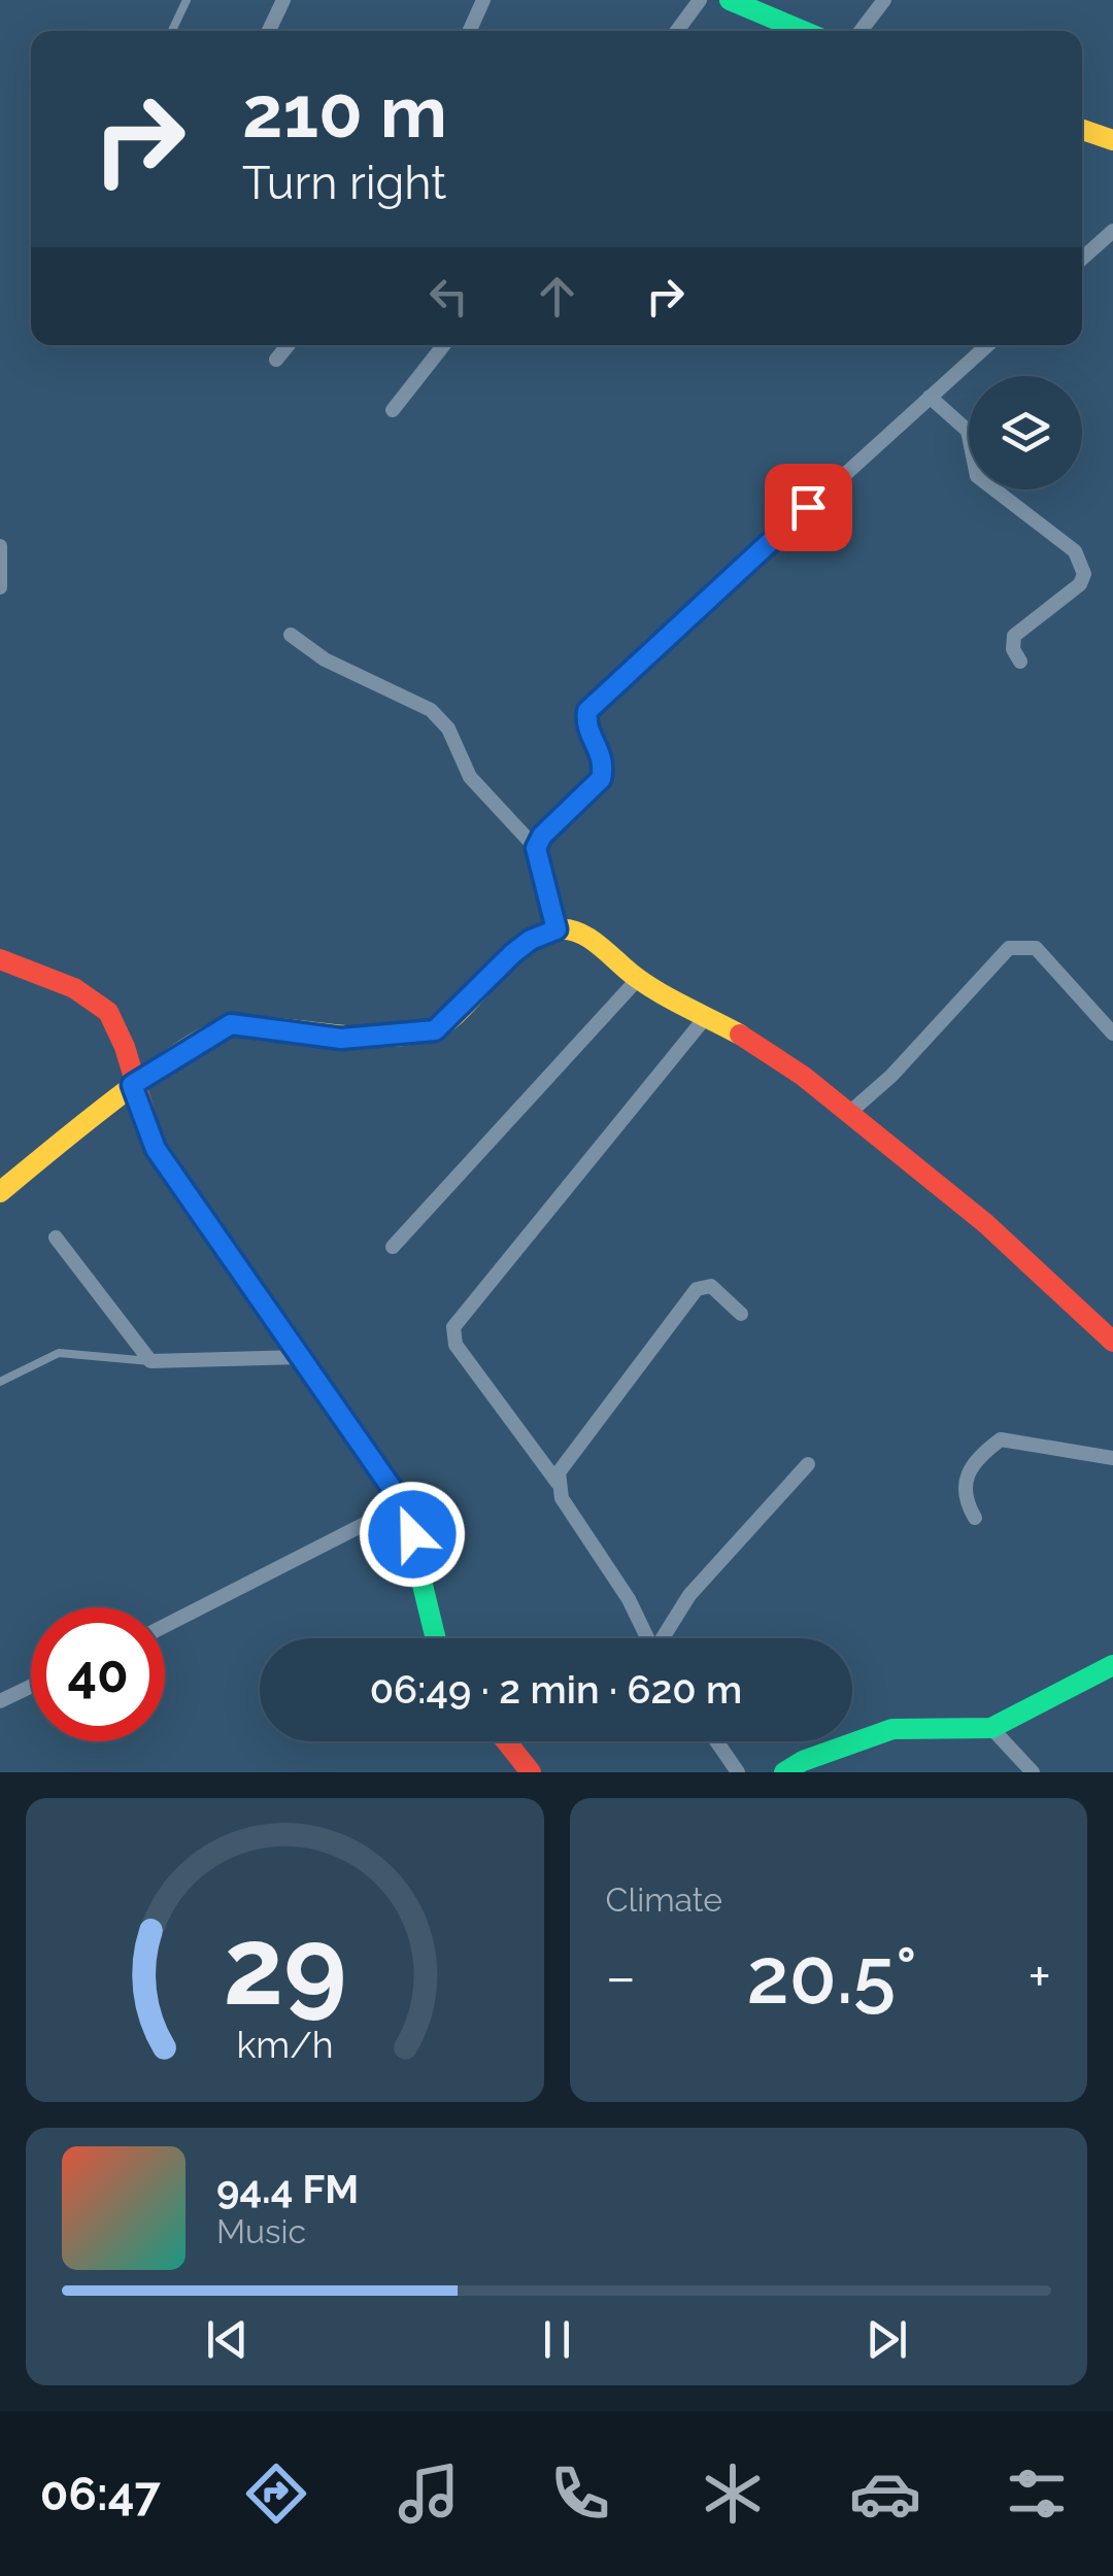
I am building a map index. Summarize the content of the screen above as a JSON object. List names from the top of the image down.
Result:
{
  "page": {
    "turn": ["210 m", "Turn right"],
    "limit": "40",
    "trip": "06:49 · 2 min · 620 m",
    "tile": "Climate",
    "heat": ["−", "20.5°", "+"],
    "song": ["94.4 FM", "Music"],
    "tabs": "06:47",
    "gauge": ["29", "km/h"]
  }
}
